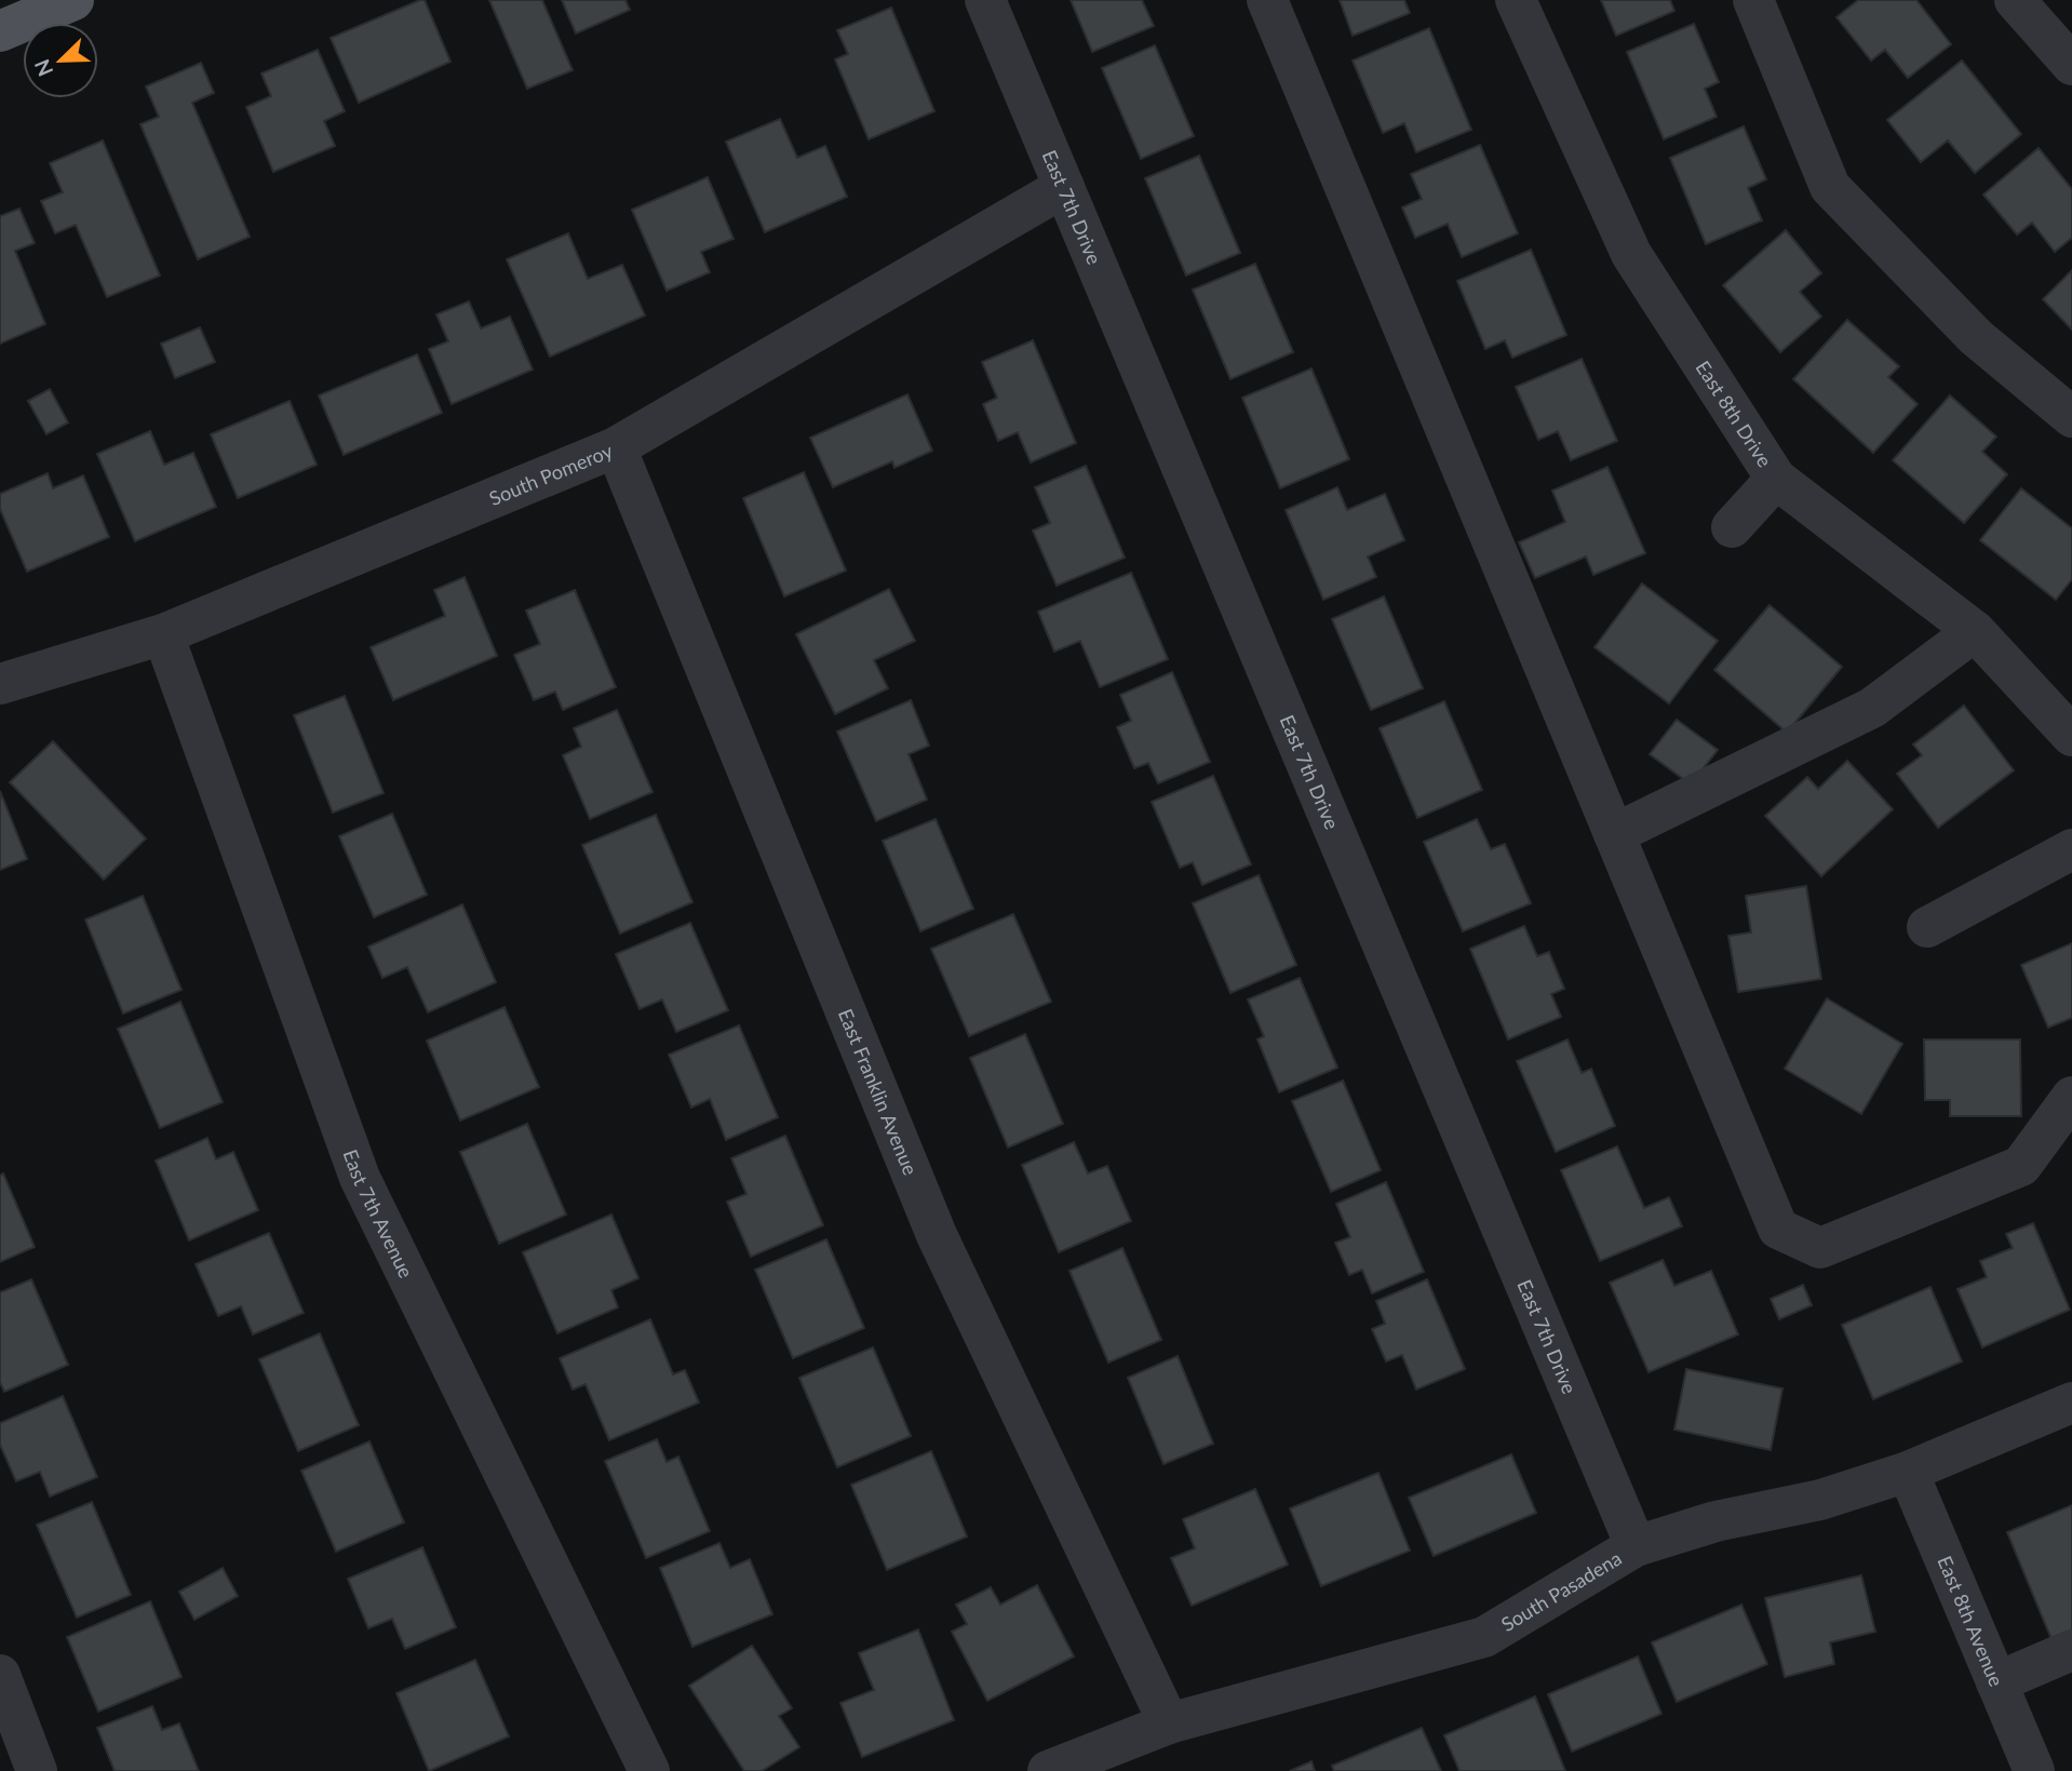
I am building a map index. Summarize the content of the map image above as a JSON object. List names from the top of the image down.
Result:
{
  "streets": {
    "street": [
      "East 7th Drive",
      "East 8th Drive",
      "South Pomeroy",
      "East Franklin Avenue",
      "East 7th Avenue",
      "South Pasadena",
      "East 8th Avenue"
    ]
  },
  "crossings": [
    ["East 7th Drive", "South Pomeroy"],
    ["East 7th Drive", "South Pasadena"],
    ["South Pomeroy", "East Franklin Avenue"],
    ["South Pomeroy", "East 7th Avenue"],
    ["East Franklin Avenue", "South Pasadena"],
    ["South Pasadena", "East 8th Avenue"]
  ],
  "north": "bottom left"
}
